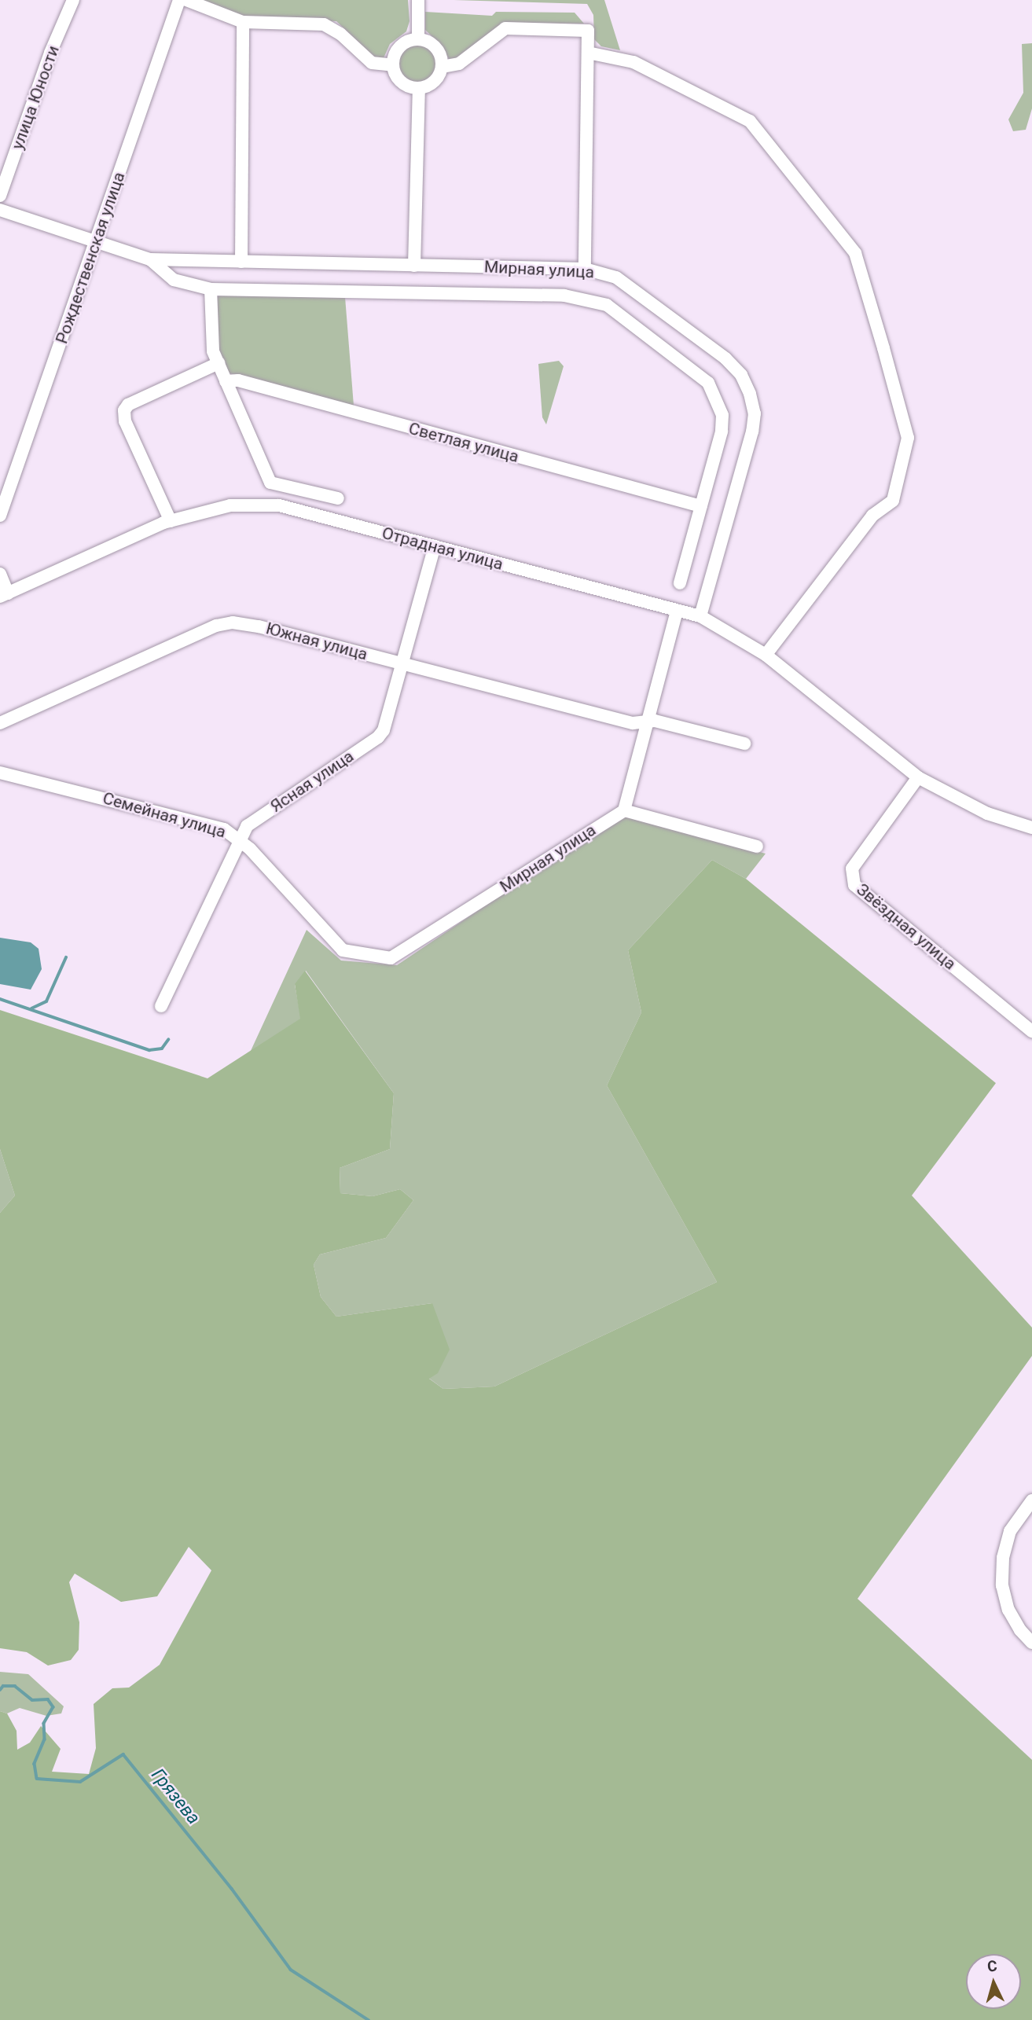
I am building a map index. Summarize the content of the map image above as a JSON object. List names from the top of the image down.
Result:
{
  "streets": {
    "street": [
      "улица Юности",
      "Рождественская улица",
      "Мирная улица",
      "Светлая улица",
      "Отрадная улица",
      "Южная улица",
      "Ясная улица",
      "Семейная улица",
      "Звёздная улица"
    ]
  },
  "crossings": [
    ["Рождественская улица", "Мирная улица"],
    ["Мирная улица", "Светлая улица"],
    ["Мирная улица", "Отрадная улица"],
    ["Мирная улица", "Семейная улица"],
    ["Отрадная улица", "Ясная улица"],
    ["Отрадная улица", "Звёздная улица"],
    ["Южная улица", "Ясная улица"],
    ["Ясная улица", "Семейная улица"]
  ],
  "water": ["Грязева"],
  "north": "top"
}
